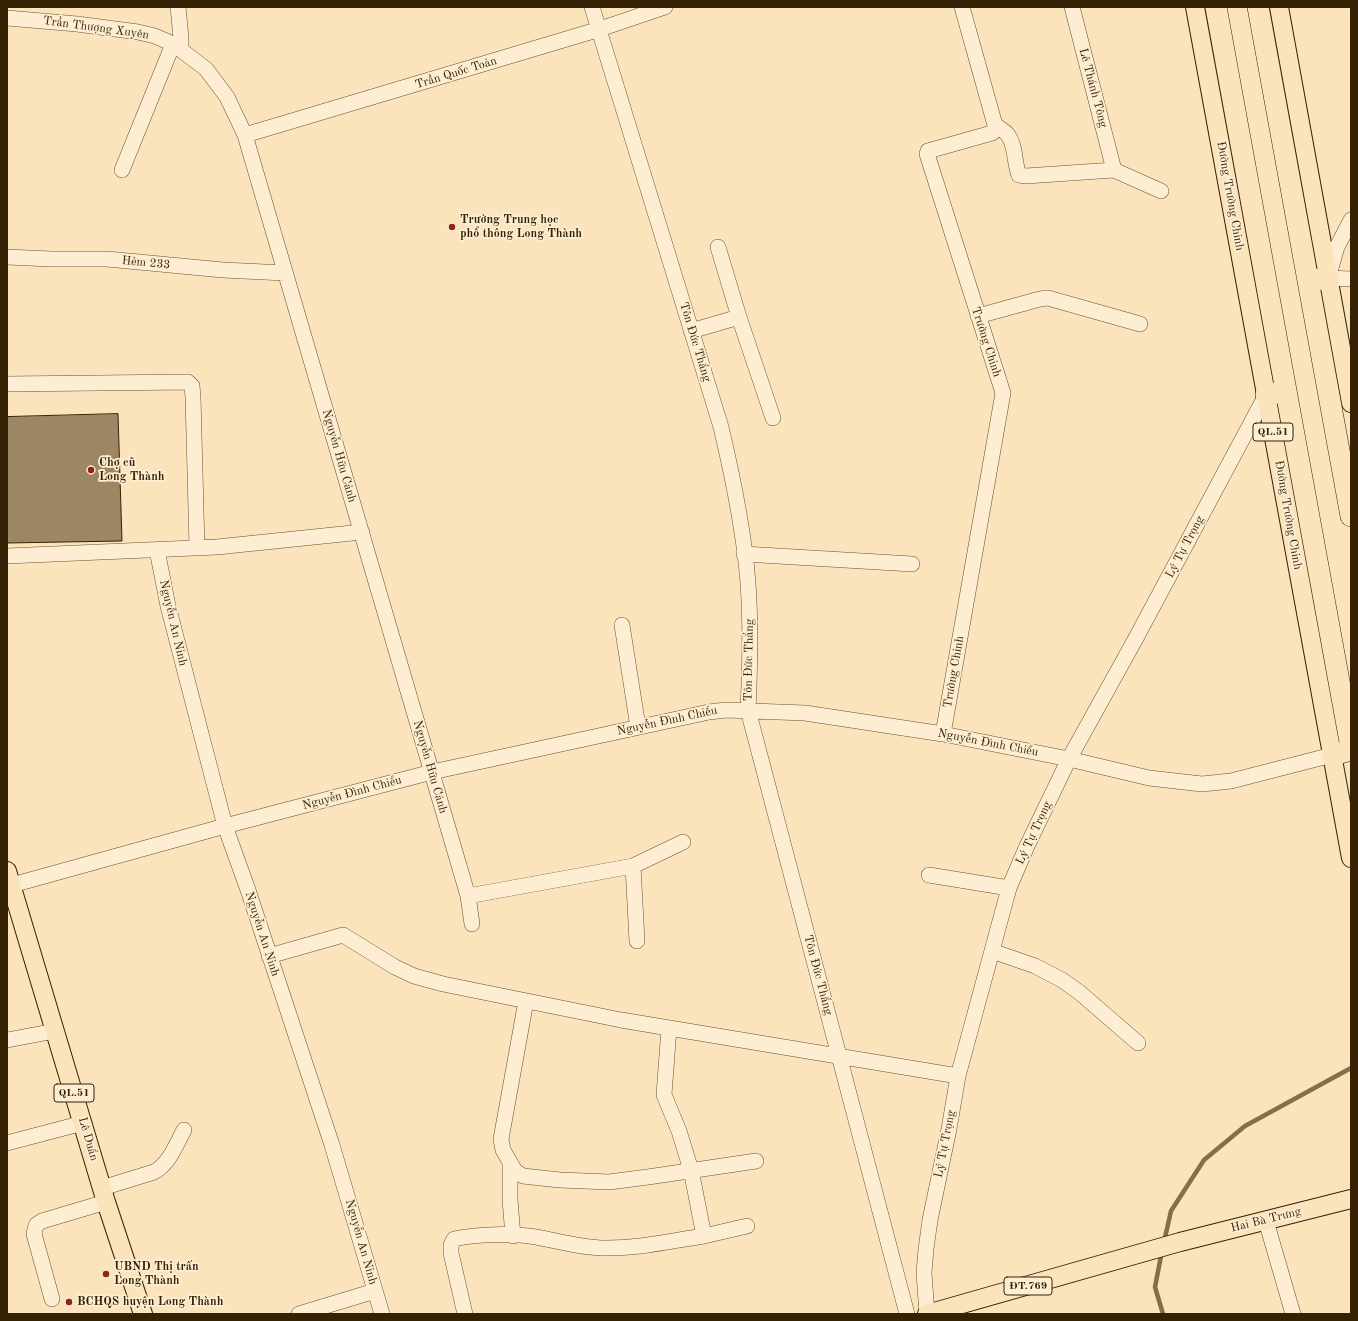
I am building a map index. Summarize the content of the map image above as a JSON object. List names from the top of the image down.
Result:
{
  "streets": {
    "highway": ["Đường Trường Chinh", "QL.51"],
    "main road": ["Lê Duẩn", "Hai Bà Trưng", "ĐT.769"],
    "street": [
      "Trần Thượng Xuyên",
      "Trần Quốc Toản",
      "Lê Thánh Tông",
      "Hẻm 233",
      "Tôn Đức Thắng",
      "Trường Chinh",
      "Nguyễn Hữu Cảnh",
      "Lý Tự Trọng",
      "Nguyễn An Ninh",
      "Nguyễn Đình Chiểu"
    ]
  },
  "crossings": [
    ["Trần Thượng Xuyên", "Nguyễn Hữu Cảnh"],
    ["Trần Quốc Toản", "Tôn Đức Thắng"],
    ["Trần Quốc Toản", "Nguyễn Hữu Cảnh"],
    ["Đường Trường Chinh", "Lý Tự Trọng"],
    ["Đường Trường Chinh", "Nguyễn Đình Chiểu"],
    ["Hẻm 233", "Nguyễn Hữu Cảnh"],
    ["Tôn Đức Thắng", "Nguyễn Đình Chiểu"],
    ["Trường Chinh", "Nguyễn Đình Chiểu"],
    ["Nguyễn Hữu Cảnh", "Nguyễn Đình Chiểu"],
    ["Lý Tự Trọng", "Nguyễn Đình Chiểu"],
    ["Lý Tự Trọng", "Hai Bà Trưng"],
    ["Nguyễn An Ninh", "Nguyễn Đình Chiểu"],
    ["Nguyễn Đình Chiểu", "Lê Duẩn"]
  ],
  "places": [
    "Trường Trung học phổ thông Long Thành",
    "Chợ cũ Long Thành",
    "UBND Thị trấn Long Thành",
    "BCHQS huyện Long Thành"
  ]
}
